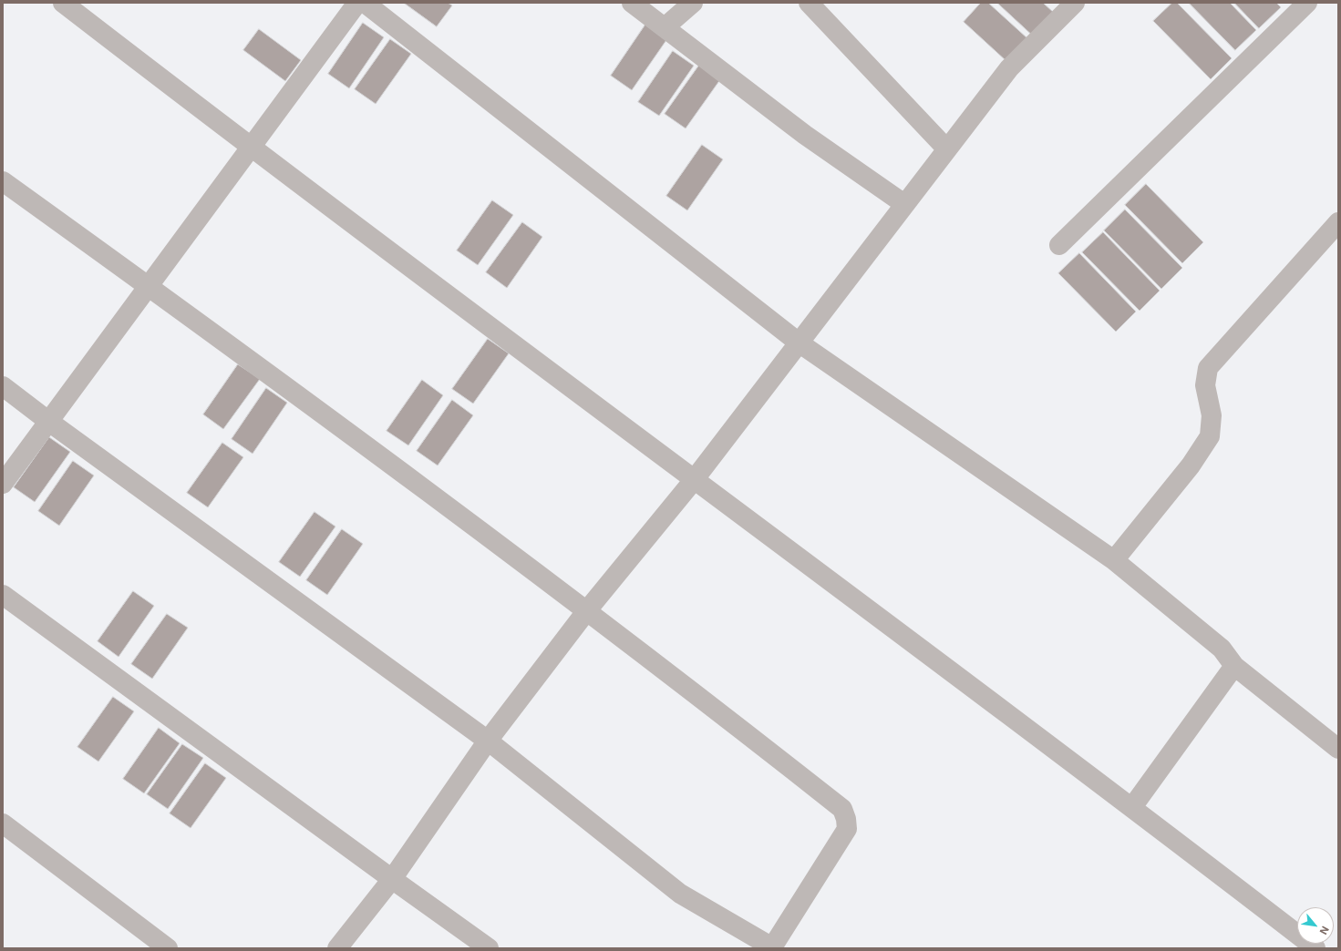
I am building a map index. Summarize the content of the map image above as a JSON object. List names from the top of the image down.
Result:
{
  "north": "bottom right"
}
